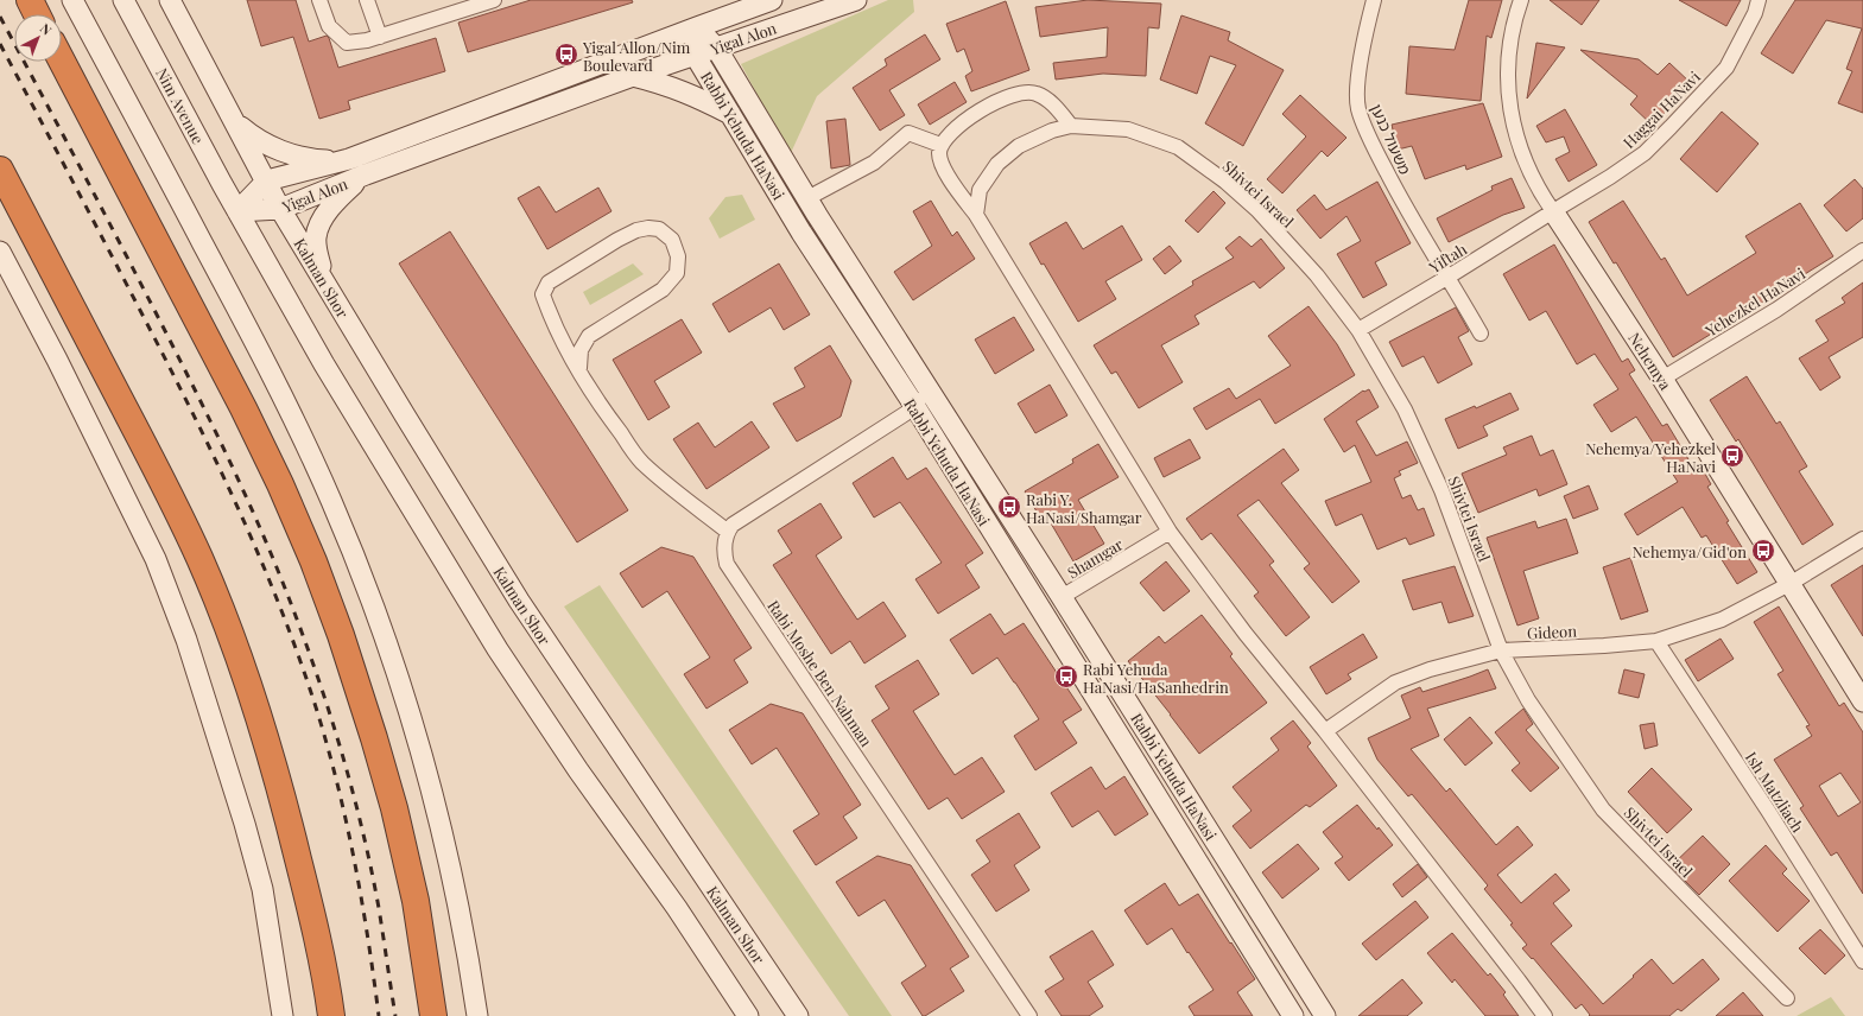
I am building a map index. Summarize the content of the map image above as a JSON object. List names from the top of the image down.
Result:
{
  "streets": {
    "main road": [
      "Yigal Alon",
      "Nim Avenue",
      "Rabbi Yehuda HaNasi",
      "Kalman Shor",
      "Nehemya"
    ],
    "street": [
      "Haggai HaNavi",
      "משעול כנען",
      "Shivtei Israel",
      "Yiftah",
      "Yehezkel HaNavi",
      "Shamgar",
      "Gideon",
      "Rabi Moshe Ben Nahman",
      "Ish Matzliach"
    ]
  },
  "crossings": [
    ["Yigal Alon", "Nim Avenue"],
    ["Yigal Alon", "Rabbi Yehuda HaNasi"],
    ["Yigal Alon", "Kalman Shor"],
    ["Haggai HaNavi", "Yiftah"],
    ["Haggai HaNavi", "Nehemya"],
    ["Rabbi Yehuda HaNasi", "Shamgar"],
    ["משעול כנען", "Yiftah"],
    ["Shivtei Israel", "Yiftah"],
    ["Shivtei Israel", "Gideon"],
    ["Yiftah", "Nehemya"],
    ["Yehezkel HaNavi", "Nehemya"],
    ["Nehemya", "Gideon"],
    ["Gideon", "Ish Matzliach"]
  ],
  "places": {
    "bus stop": [
      "Yigal Allon/Nim Boulevard",
      "Nehemya/Yehezkel HaNavi",
      "Rabi Y. HaNasi/Shamgar",
      "Nehemya/Gid'on",
      "Rabi Yehuda HaNasi/HaSanhedrin"
    ]
  },
  "north": "top right"
}
